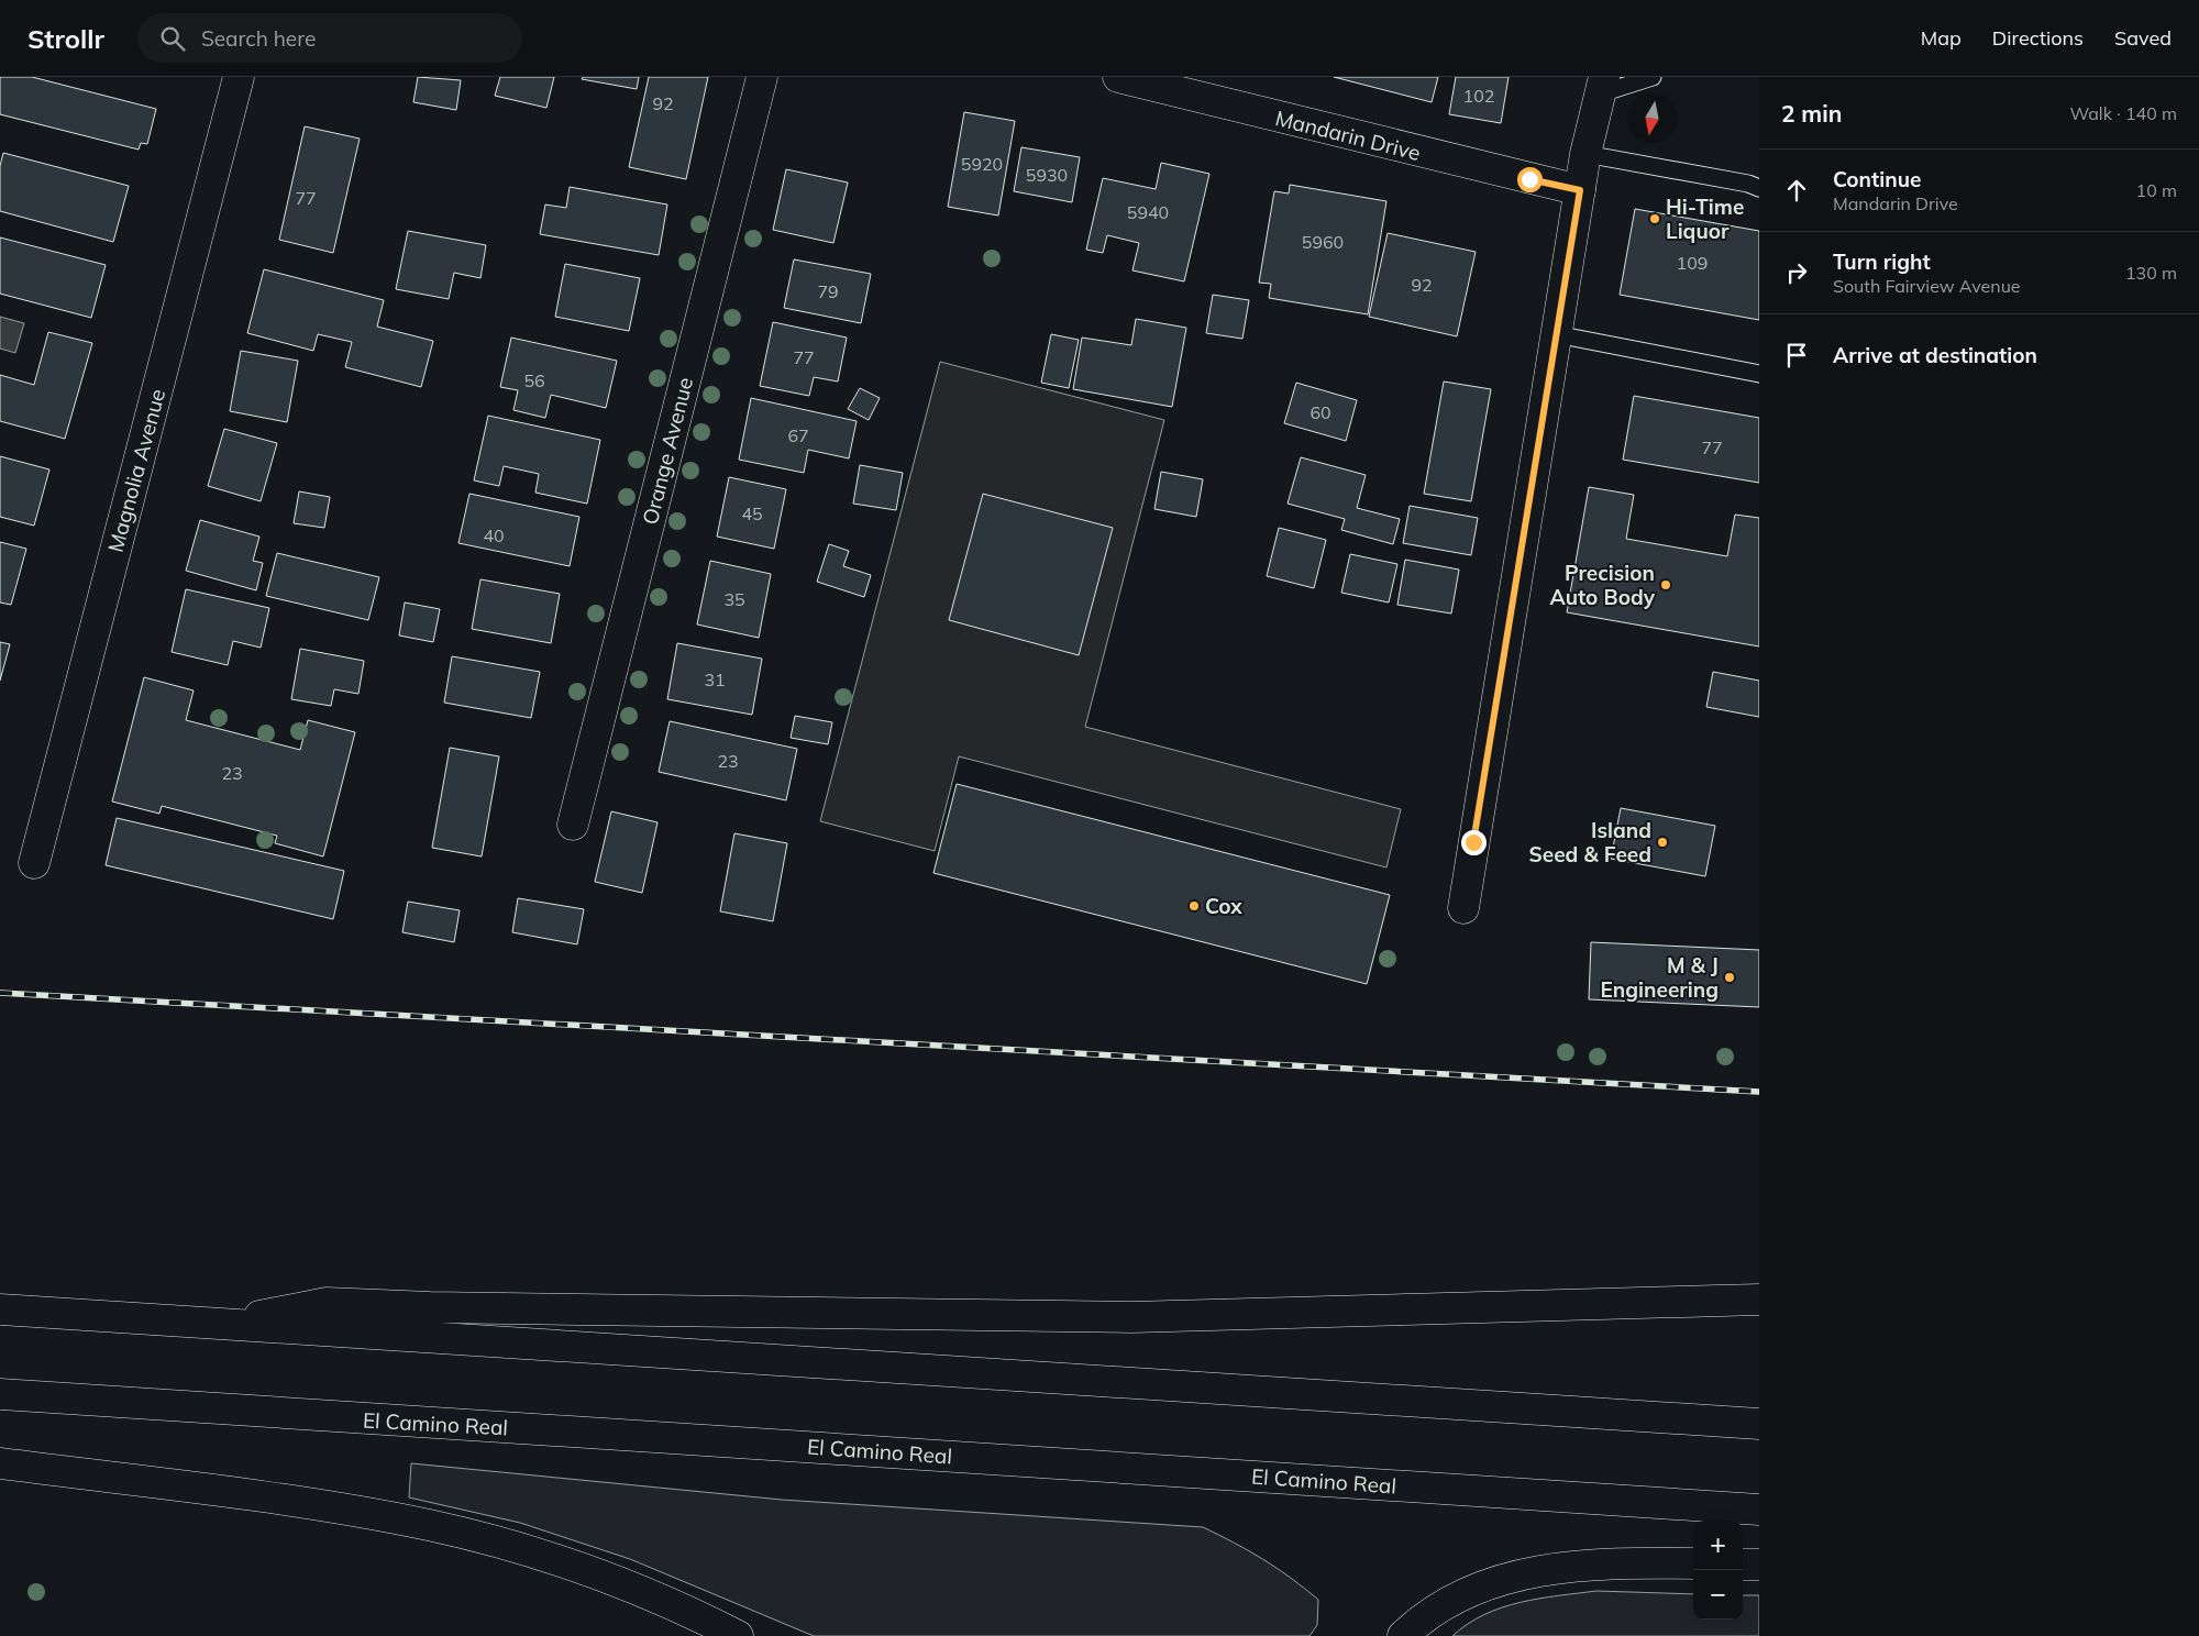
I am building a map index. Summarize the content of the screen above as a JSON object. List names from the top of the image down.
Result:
{
  "streets": {
    "main road": [
      "Mandarin Drive",
      "Orange Avenue",
      "Magnolia Avenue",
      "El Camino Real"
    ]
  },
  "places": [
    "Hi-Time Liquor",
    "Precision Auto Body",
    "Island Seed & Feed",
    "Cox",
    "M & J Engineering"
  ],
  "house_numbers": [
    "102",
    "92",
    "5920",
    "5930",
    "77",
    "5940",
    "5960",
    "109",
    "92",
    "79",
    "77",
    "56",
    "60",
    "67",
    "77",
    "45",
    "40",
    "35",
    "31",
    "23",
    "23"
  ],
  "north": "bottom",
  "page": {
    "header": "Strollr",
    "search": "Search here",
    "nav": ["Map", "Directions", "Saved"],
    "heading": ["2 min", "Walk · 140 m"],
    "list": [
      ["Continue", "Mandarin Drive", "10 m"],
      ["Turn right", "South Fairview Avenue", "130 m"],
      "Arrive at destination"
    ],
    "map_buttons": ["+", "−"]
  }
}
